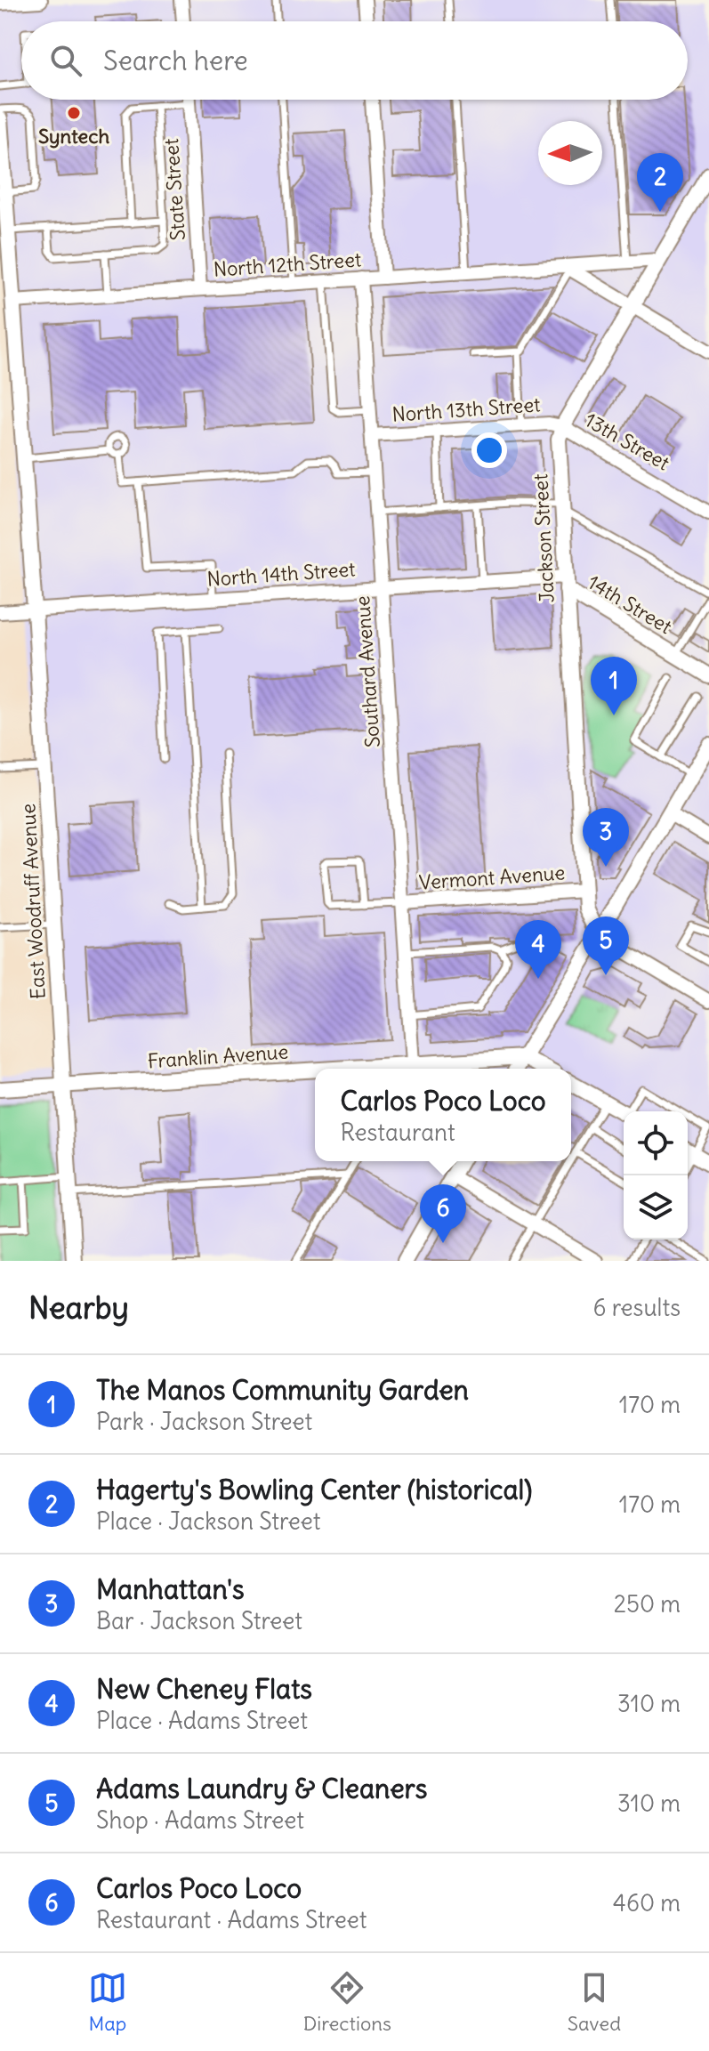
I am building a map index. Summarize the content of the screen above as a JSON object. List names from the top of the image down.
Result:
{
  "streets": {
    "street": [
      "State Street",
      "North 12th Street",
      "North 13th Street",
      "13th Street",
      "Jackson Street",
      "North 14th Street",
      "14th Street",
      "Southard Avenue",
      "Vermont Avenue",
      "East Woodruff Avenue",
      "Franklin Avenue"
    ]
  },
  "crossings": [
    ["State Street", "North 12th Street"],
    ["North 12th Street", "Jackson Street"],
    ["North 12th Street", "Southard Avenue"],
    ["North 12th Street", "East Woodruff Avenue"],
    ["North 13th Street", "13th Street"],
    ["North 13th Street", "Jackson Street"],
    ["North 13th Street", "Southard Avenue"],
    ["13th Street", "Jackson Street"],
    ["Jackson Street", "North 14th Street"],
    ["Jackson Street", "14th Street"],
    ["Jackson Street", "Vermont Avenue"],
    ["North 14th Street", "14th Street"],
    ["North 14th Street", "Southard Avenue"],
    ["North 14th Street", "East Woodruff Avenue"],
    ["Southard Avenue", "Vermont Avenue"],
    ["Southard Avenue", "Franklin Avenue"],
    ["East Woodruff Avenue", "Franklin Avenue"]
  ],
  "places": ["Syntech"],
  "north": "left",
  "page": {
    "search": "Search here",
    "pins": [
      "2",
      "1",
      "3",
      "5",
      "4",
      "6"
    ],
    "popup": ["Carlos Poco Loco", "Restaurant"],
    "heading": ["Nearby", "6 results"],
    "list": [
      {
        "mark": "1",
        "name": "The Manos Community Garden",
        "note": "Park · Jackson Street",
        "value": "170 m"
      },
      {
        "mark": "2",
        "name": "Hagerty's Bowling Center (historical)",
        "note": "Place · Jackson Street",
        "value": "170 m"
      },
      {
        "mark": "3",
        "name": "Manhattan's",
        "note": "Bar · Jackson Street",
        "value": "250 m"
      },
      {
        "mark": "4",
        "name": "New Cheney Flats",
        "note": "Place · Adams Street",
        "value": "310 m"
      },
      {
        "mark": "5",
        "name": "Adams Laundry & Cleaners",
        "note": "Shop · Adams Street",
        "value": "310 m"
      },
      {
        "mark": "6",
        "name": "Carlos Poco Loco",
        "note": "Restaurant · Adams Street",
        "value": "460 m"
      }
    ],
    "nav": ["Map", "Directions", "Saved"]
  }
}
